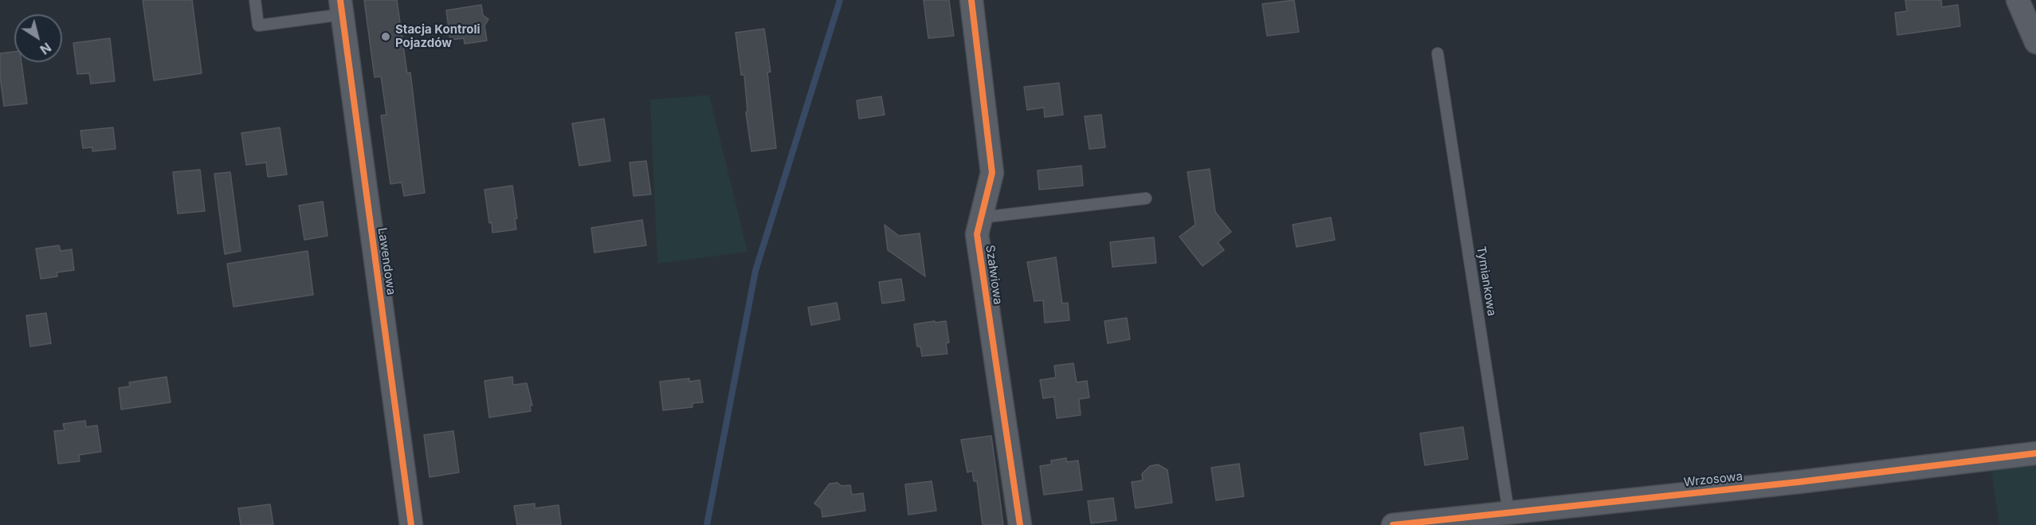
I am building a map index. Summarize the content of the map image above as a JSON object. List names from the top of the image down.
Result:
{
  "streets": {
    "street": ["Lawendowa", "Szałwiowa", "Wrzosowa"],
    "lane": ["Tymiankowa"]
  },
  "crossings": [
    ["Tymiankowa", "Wrzosowa"]
  ],
  "places": ["Stacja Kontroli Pojazdów"],
  "north": "bottom right"
}
